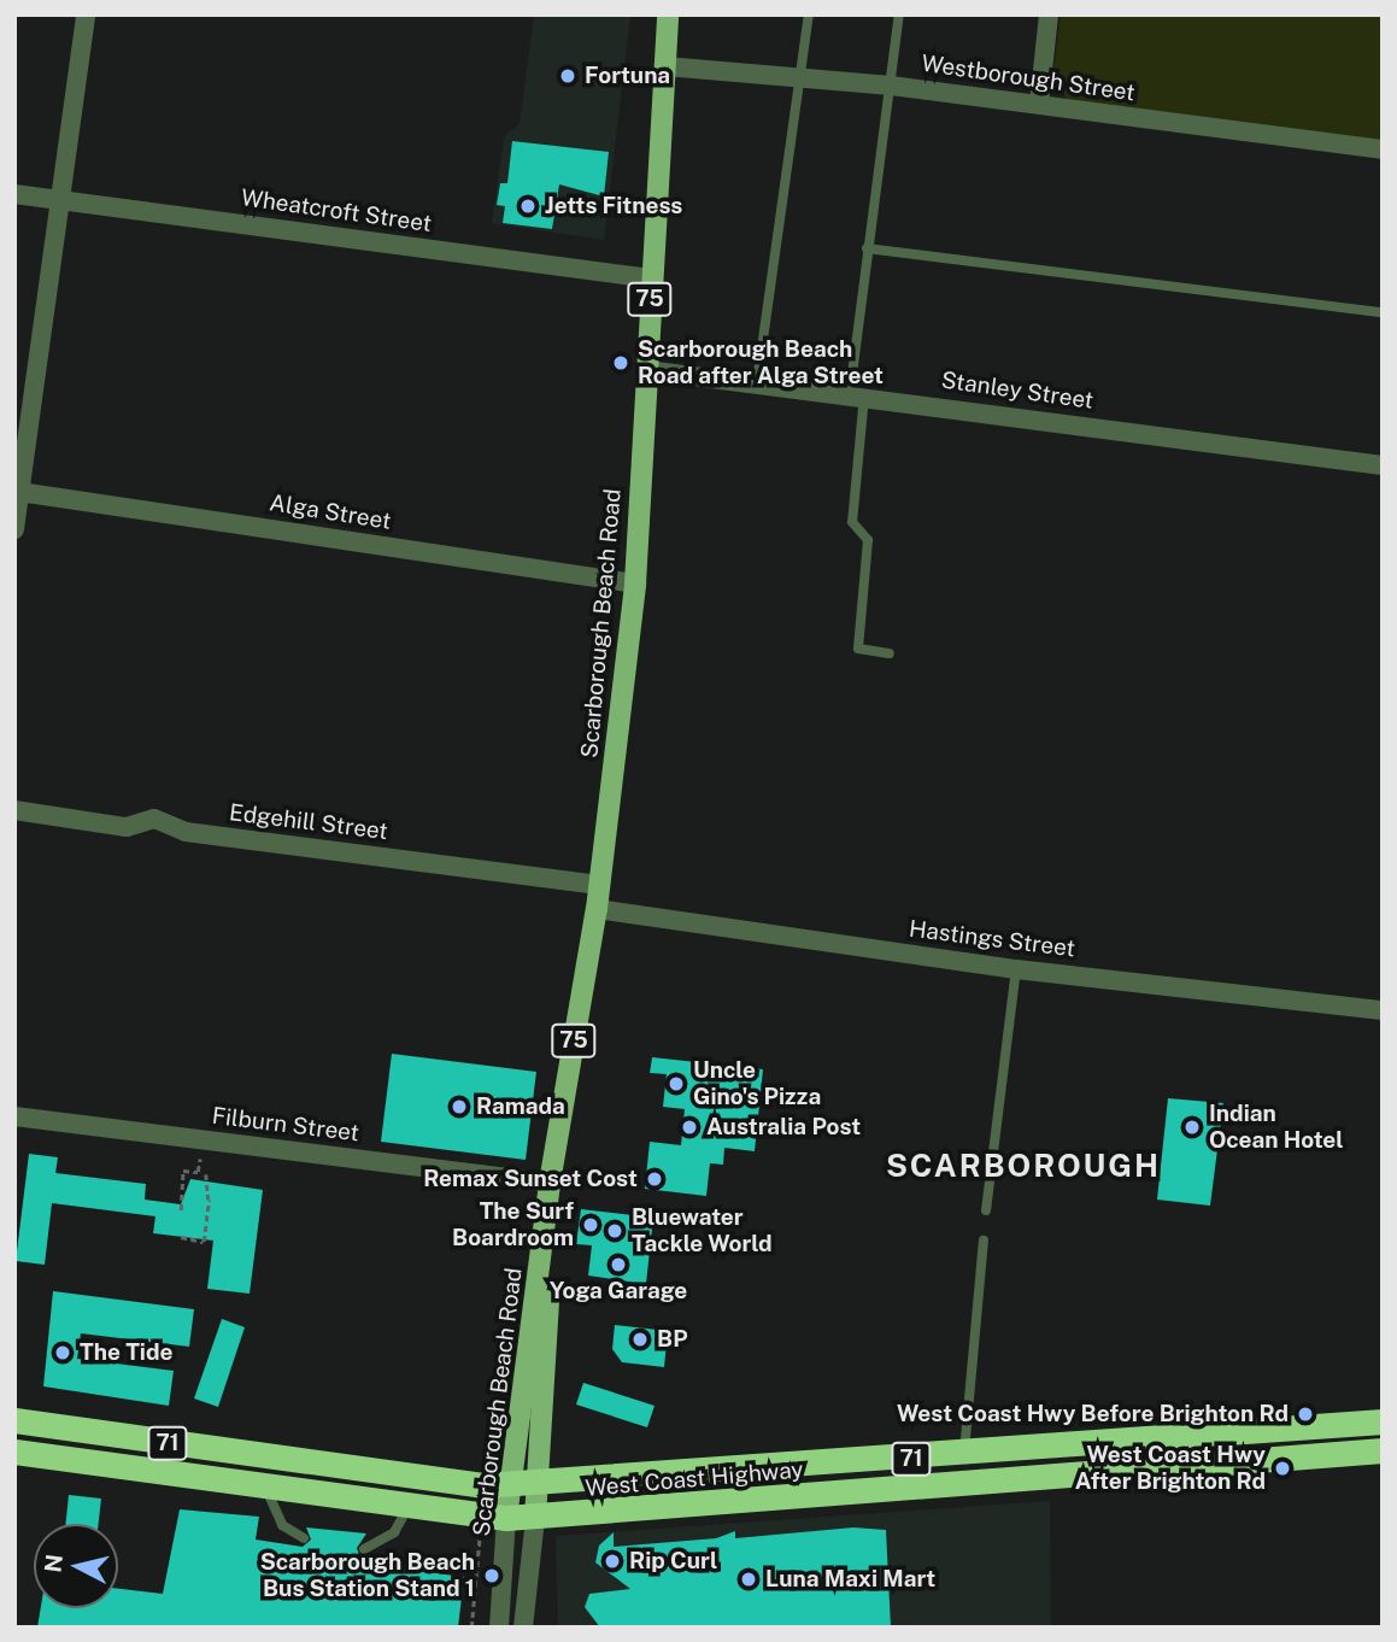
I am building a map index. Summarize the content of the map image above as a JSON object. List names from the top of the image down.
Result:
{
  "streets": {
    "highway": ["71", "West Coast Highway"],
    "main road": ["75", "Scarborough Beach Road"],
    "street": [
      "Westborough Street",
      "Wheatcroft Street",
      "Stanley Street",
      "Alga Street",
      "Edgehill Street",
      "Hastings Street",
      "Filburn Street"
    ]
  },
  "crossings": [
    ["Westborough Street", "Scarborough Beach Road"],
    ["Wheatcroft Street", "Scarborough Beach Road"],
    ["Stanley Street", "Scarborough Beach Road"],
    ["Alga Street", "Scarborough Beach Road"],
    ["Scarborough Beach Road", "Edgehill Street"],
    ["Scarborough Beach Road", "Hastings Street"],
    ["Scarborough Beach Road", "Filburn Street"],
    ["Scarborough Beach Road", "West Coast Highway"]
  ],
  "districts": ["SCARBOROUGH"],
  "places": [
    "Fortuna",
    "Jetts Fitness",
    "Scarborough Beach Road after Alga Street",
    "Uncle Gino's Pizza",
    "Ramada",
    "Australia Post",
    "Indian Ocean Hotel",
    "Remax Sunset Cost",
    "The Surf Boardroom",
    "Bluewater Tackle World",
    "Yoga Garage",
    "BP",
    "The Tide",
    "West Coast Hwy Before Brighton Rd",
    "West Coast Hwy After Brighton Rd",
    "Rip Curl",
    "Scarborough Beach Bus Station Stand 1",
    "Luna Maxi Mart"
  ],
  "north": "left"
}
